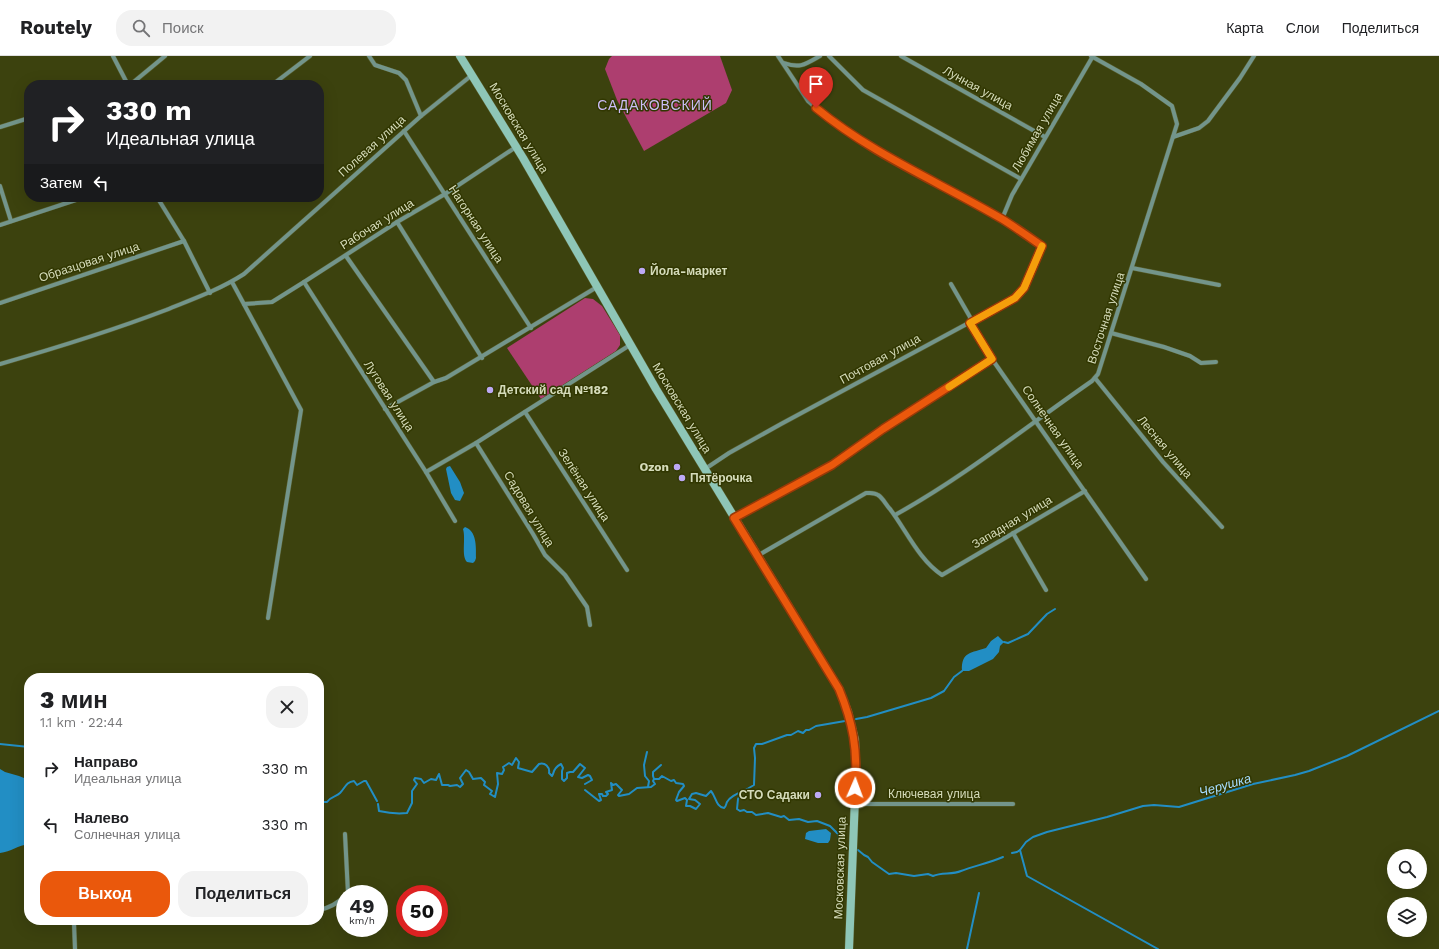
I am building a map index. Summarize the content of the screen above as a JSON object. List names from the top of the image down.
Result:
{
  "streets": {
    "main road": ["Московская улица"],
    "street": [
      "Лунная улица",
      "Любимая улица",
      "Полевая улица",
      "Рабочая улица",
      "Нагорная улица",
      "Образцовая улица",
      "Восточная улица",
      "Почтовая улица",
      "Луговая улица",
      "Солнечная улица",
      "Лесная улица",
      "Зелёная улица",
      "Садовая улица",
      "Западная улица",
      "Ключевая улица"
    ]
  },
  "crossings": [
    ["Лунная улица", "Любимая улица"],
    ["Московская улица", "Полевая улица"],
    ["Московская улица", "Рабочая улица"],
    ["Московская улица", "Почтовая улица"],
    ["Московская улица", "Ключевая улица"],
    ["Любимая улица", "Восточная улица"],
    ["Любимая улица", "Почтовая улица"],
    ["Полевая улица", "Нагорная улица"],
    ["Рабочая улица", "Нагорная улица"],
    ["Рабочая улица", "Луговая улица"],
    ["Восточная улица", "Солнечная улица"],
    ["Восточная улица", "Лесная улица"],
    ["Восточная улица", "Западная улица"],
    ["Почтовая улица", "Солнечная улица"],
    ["Солнечная улица", "Западная улица"]
  ],
  "districts": ["САДАКОВСКИЙ"],
  "water": ["Черушка"],
  "places": [
    "Йола-маркет",
    "Детский сад №182",
    "Ozon",
    "Пятёрочка",
    "СТО Садаки"
  ],
  "page": {
    "header": "Routely",
    "search": "Поиск",
    "nav": ["Карта", "Слои", "Поделиться"],
    "turn": ["330 m", "Идеальная улица"],
    "then": "Затем",
    "heading": ["3 мин", "1.1 km · 22:44"],
    "list": [
      {
        "name": "Направо",
        "note": "Идеальная улица",
        "value": "330 m"
      },
      {
        "name": "Налево",
        "note": "Солнечная улица",
        "value": "330 m"
      }
    ],
    "buttons": ["Выход", "Поделиться"],
    "speed": "49 km/h",
    "limit": "50"
  }
}
